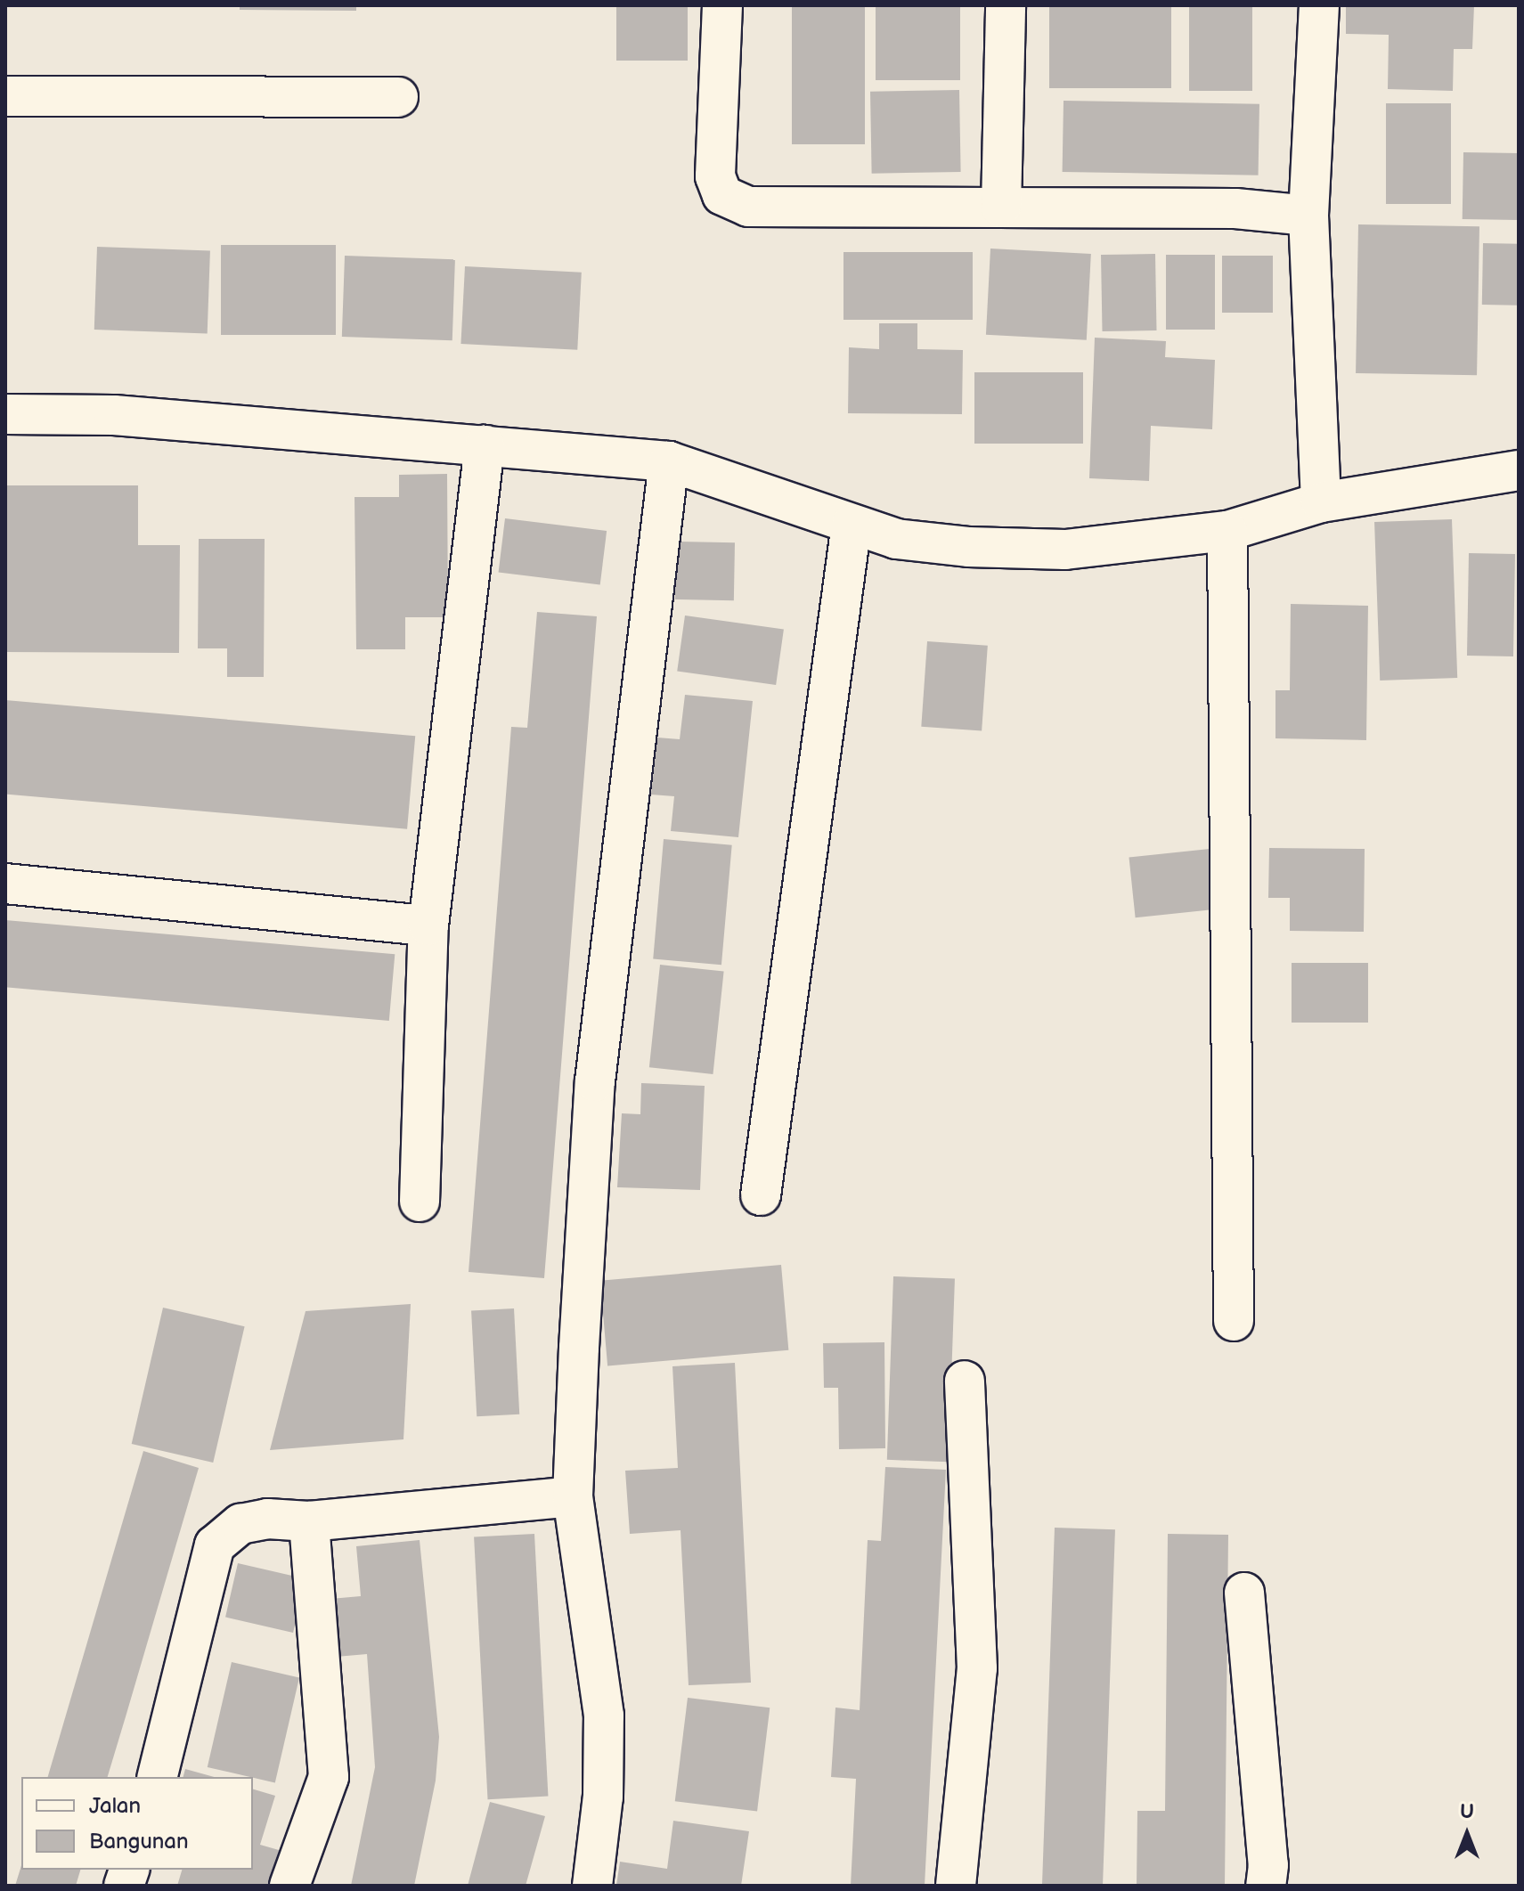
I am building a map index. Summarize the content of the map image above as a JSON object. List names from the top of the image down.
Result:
{
  "legend": ["Jalan", "Bangunan"],
  "north": "top"
}
